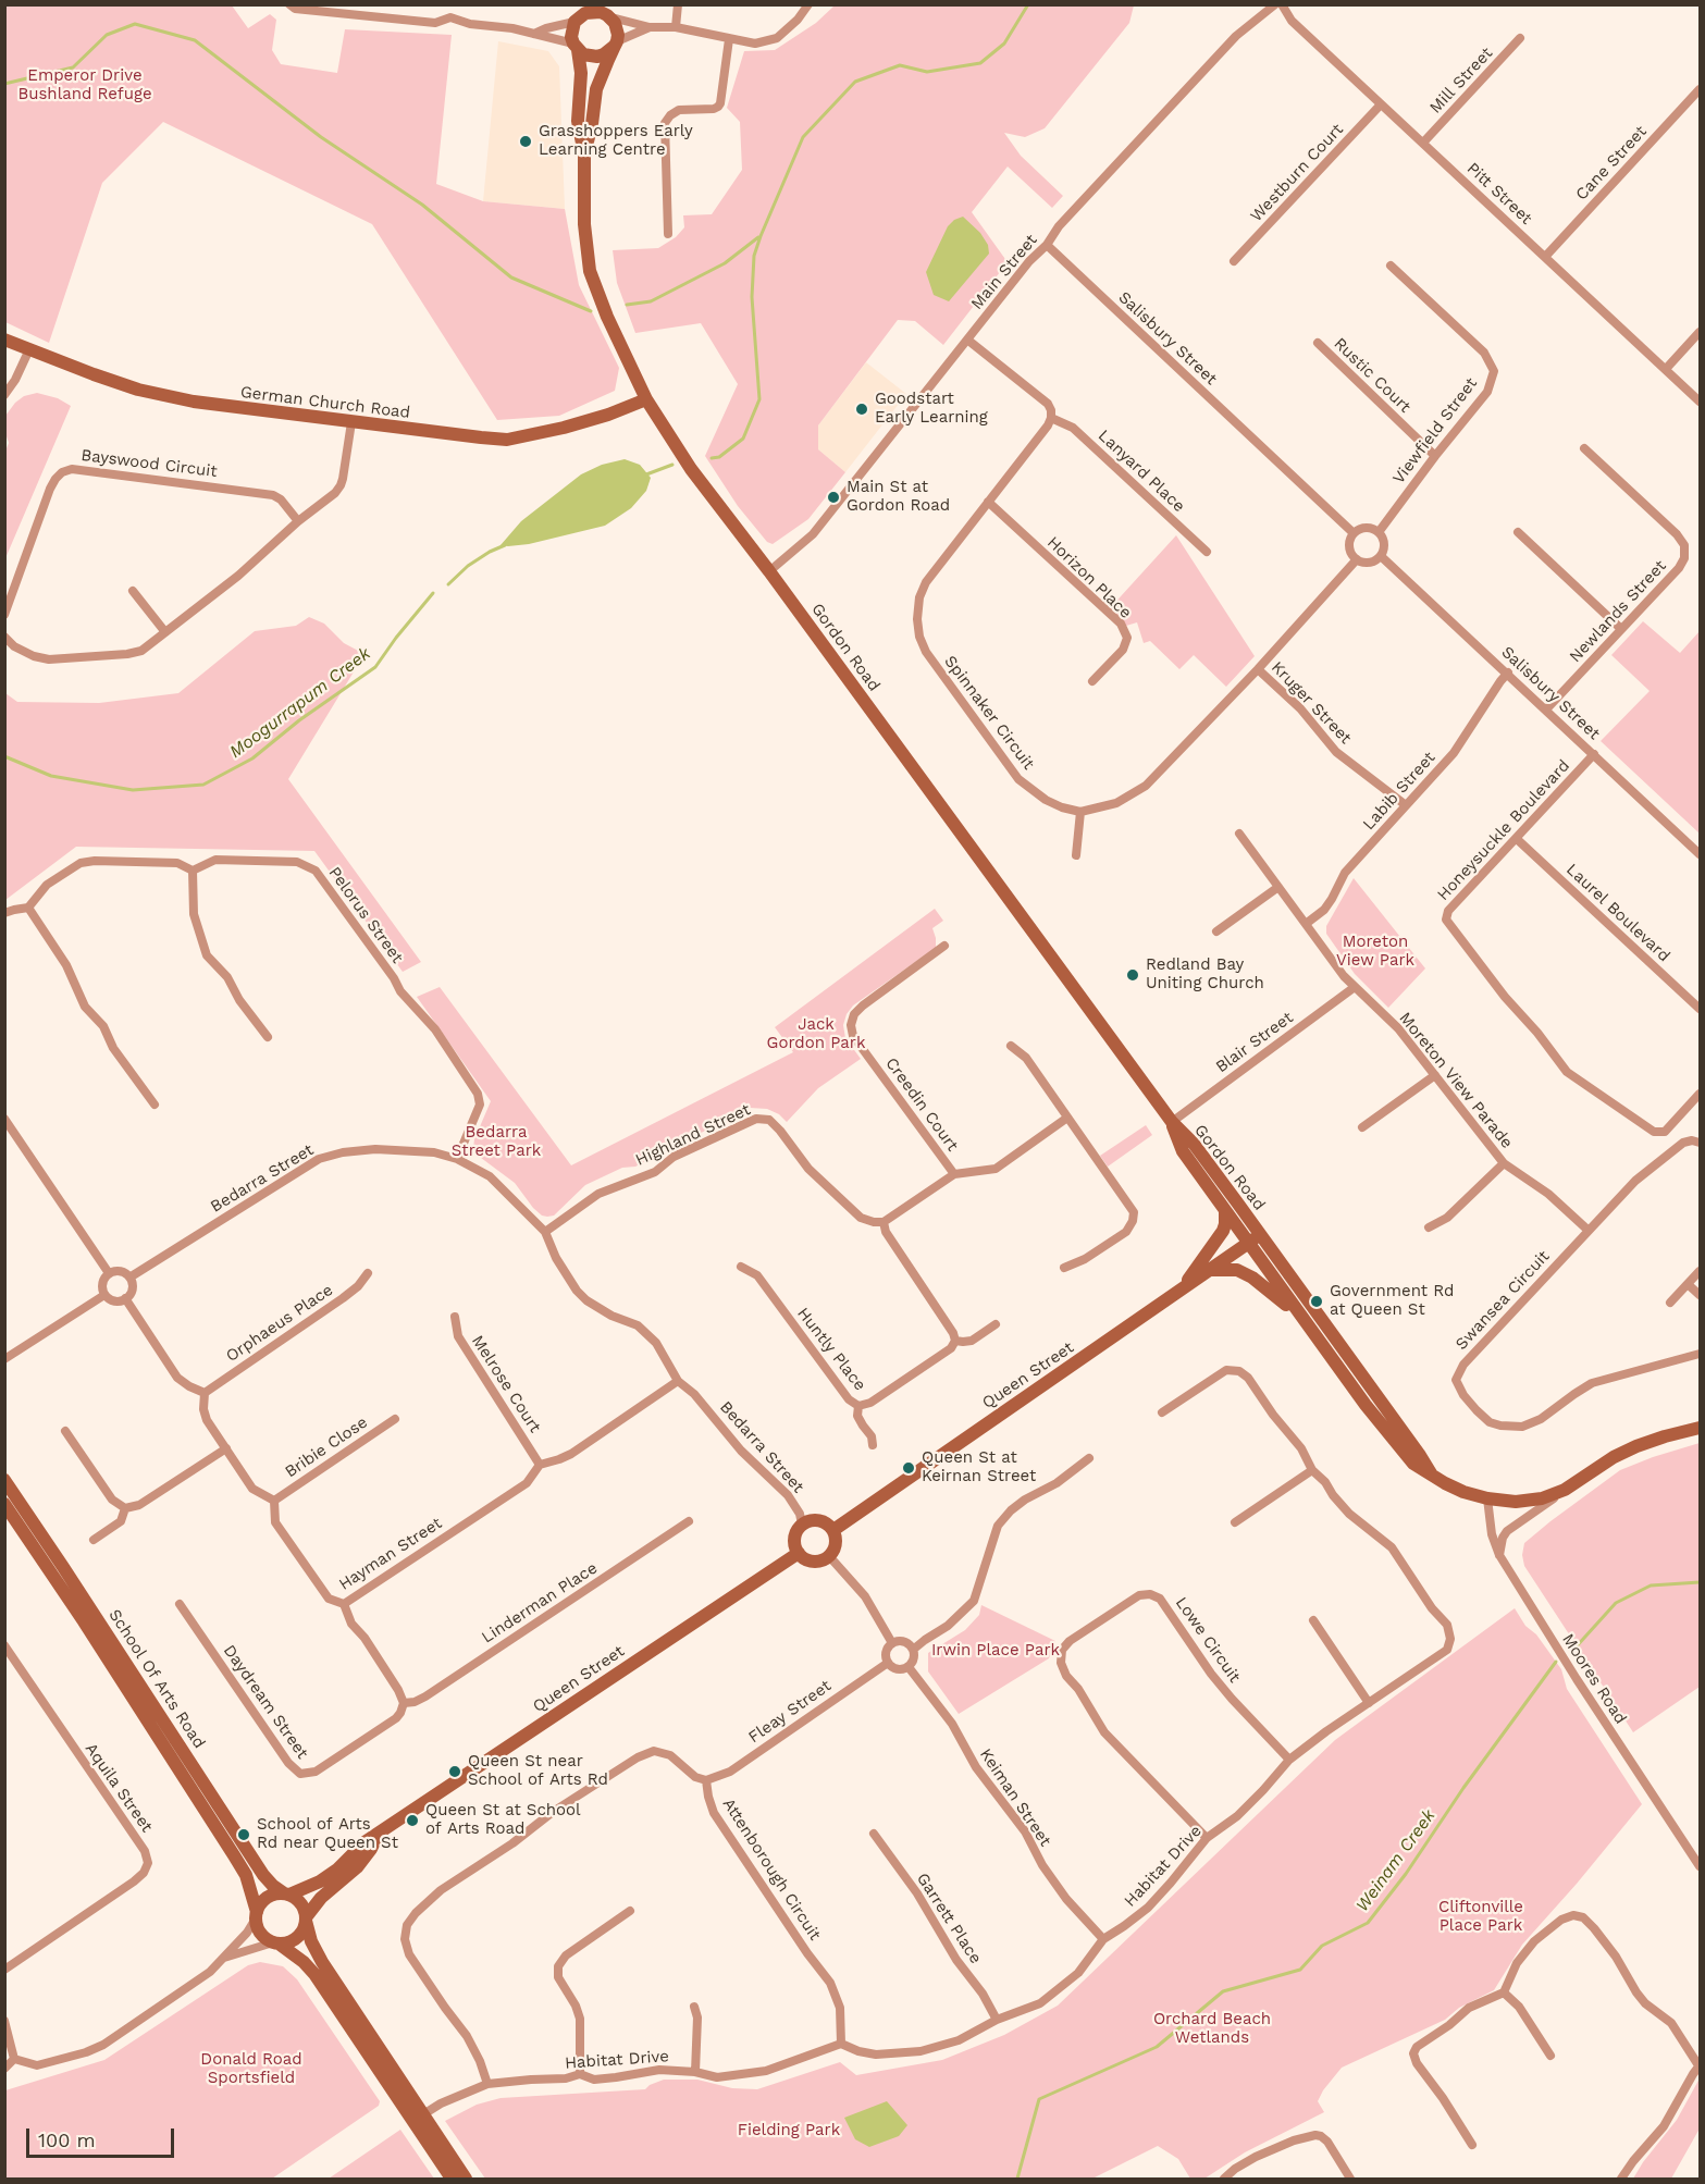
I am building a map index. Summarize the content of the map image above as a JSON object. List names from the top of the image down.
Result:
{
  "streets": {
    "street": [
      "Mill Street",
      "Cane Street",
      "Westburn Court",
      "Pitt Street",
      "Main Street",
      "Salisbury Street",
      "Rustic Court",
      "German Church Road",
      "Viewfield Street",
      "Bayswood Circuit",
      "Lanyard Place",
      "Horizon Place",
      "Newlands Street",
      "Gordon Road",
      "Kruger Street",
      "Spinnaker Circuit",
      "Labib Street",
      "Honeysuckle Boulevard",
      "Laurel Boulevard",
      "Pelorus Street",
      "Blair Street",
      "Moreton View Parade",
      "Creedin Court",
      "Highland Street",
      "Bedarra Street",
      "Swansea Circuit",
      "Orphaeus Place",
      "Huntly Place",
      "Queen Street",
      "Melrose Court",
      "Bribie Close",
      "Hayman Street",
      "Linderman Place",
      "Lowe Circuit",
      "School Of Arts Road",
      "Moores Road",
      "Daydream Street",
      "Fleay Street",
      "Aquila Street",
      "Keiman Street",
      "Habitat Drive",
      "Attenborough Circuit",
      "Garrett Place"
    ]
  },
  "crossings": [
    ["Mill Street", "Pitt Street"],
    ["Cane Street", "Pitt Street"],
    ["Westburn Court", "Pitt Street"],
    ["Main Street", "Salisbury Street"],
    ["Main Street", "Gordon Road"],
    ["Salisbury Street", "Viewfield Street"],
    ["Salisbury Street", "Newlands Street"],
    ["Salisbury Street", "Labib Street"],
    ["Salisbury Street", "Honeysuckle Boulevard"],
    ["Rustic Court", "Viewfield Street"],
    ["German Church Road", "Gordon Road"],
    ["Lanyard Place", "Spinnaker Circuit"],
    ["Horizon Place", "Spinnaker Circuit"],
    ["Gordon Road", "Blair Street"],
    ["Gordon Road", "Queen Street"],
    ["Kruger Street", "Labib Street"],
    ["Labib Street", "Moreton View Parade"],
    ["Honeysuckle Boulevard", "Laurel Boulevard"],
    ["Pelorus Street", "Bedarra Street"],
    ["Blair Street", "Moreton View Parade"],
    ["Moreton View Parade", "Swansea Circuit"],
    ["Highland Street", "Bedarra Street"],
    ["Bedarra Street", "Queen Street"],
    ["Bedarra Street", "Hayman Street"],
    ["Queen Street", "School Of Arts Road"],
    ["Melrose Court", "Hayman Street"],
    ["Bribie Close", "Hayman Street"],
    ["Linderman Place", "Daydream Street"],
    ["Lowe Circuit", "Habitat Drive"],
    ["Fleay Street", "Keiman Street"],
    ["Fleay Street", "Attenborough Circuit"],
    ["Keiman Street", "Habitat Drive"],
    ["Habitat Drive", "Attenborough Circuit"],
    ["Habitat Drive", "Garrett Place"]
  ],
  "water": ["Moogurrapum Creek", "Weinam Creek"],
  "parks": [
    "Emperor Drive Bushland Refuge",
    "Moreton View Park",
    "Jack Gordon Park",
    "Bedarra Street Park",
    "Irwin Place Park",
    "Cliftonville Place Park",
    "Orchard Beach Wetlands",
    "Donald Road Sportsfield",
    "Fielding Park"
  ],
  "places": [
    "Grasshoppers Early Learning Centre",
    "Goodstart Early Learning",
    "Main St at Gordon Road",
    "Redland Bay Uniting Church",
    "Government Rd at Queen St",
    "Queen St at Keirnan Street",
    "Queen St near School of Arts Rd",
    "Queen St at School of Arts Road",
    "School of Arts Rd near Queen St"
  ],
  "scale_bar": "100 m"
}
